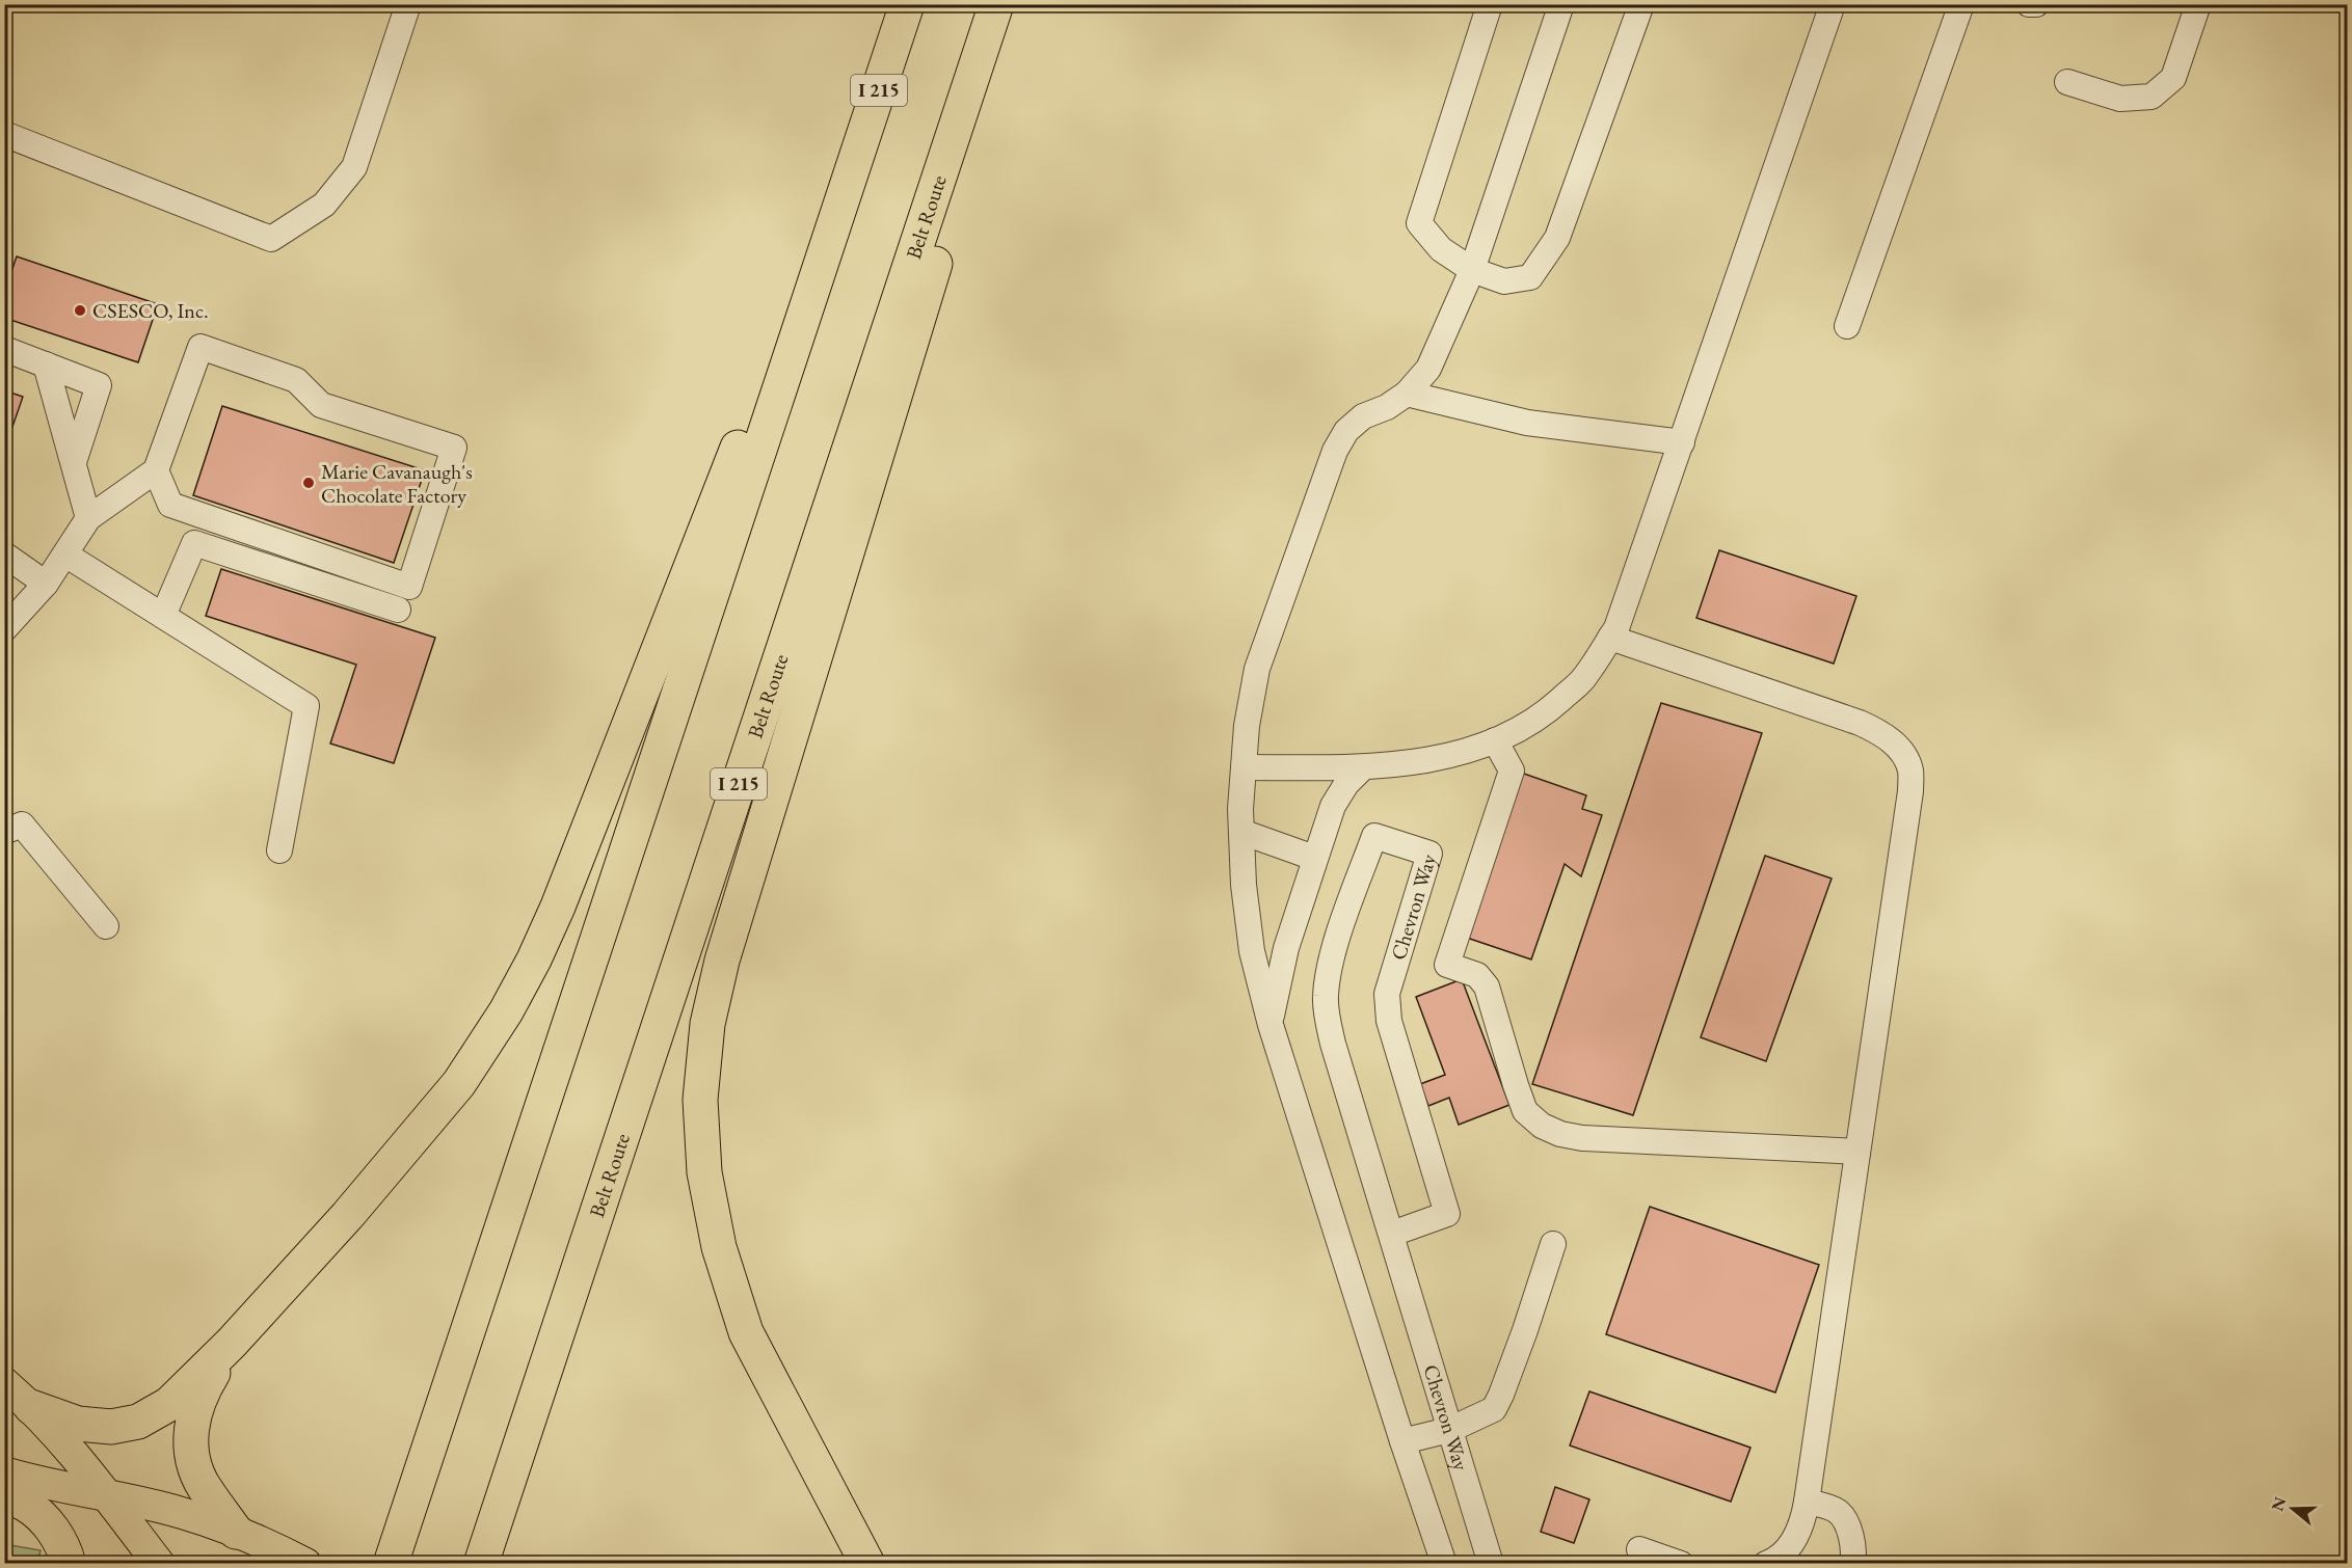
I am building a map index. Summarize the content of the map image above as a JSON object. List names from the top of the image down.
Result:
{
  "streets": {
    "highway": ["I 215", "Belt Route"],
    "street": ["Chevron Way"]
  },
  "places": ["CSESCO, Inc.", "Marie Cavanaugh's Chocolate Factory"],
  "north": "left"
}
